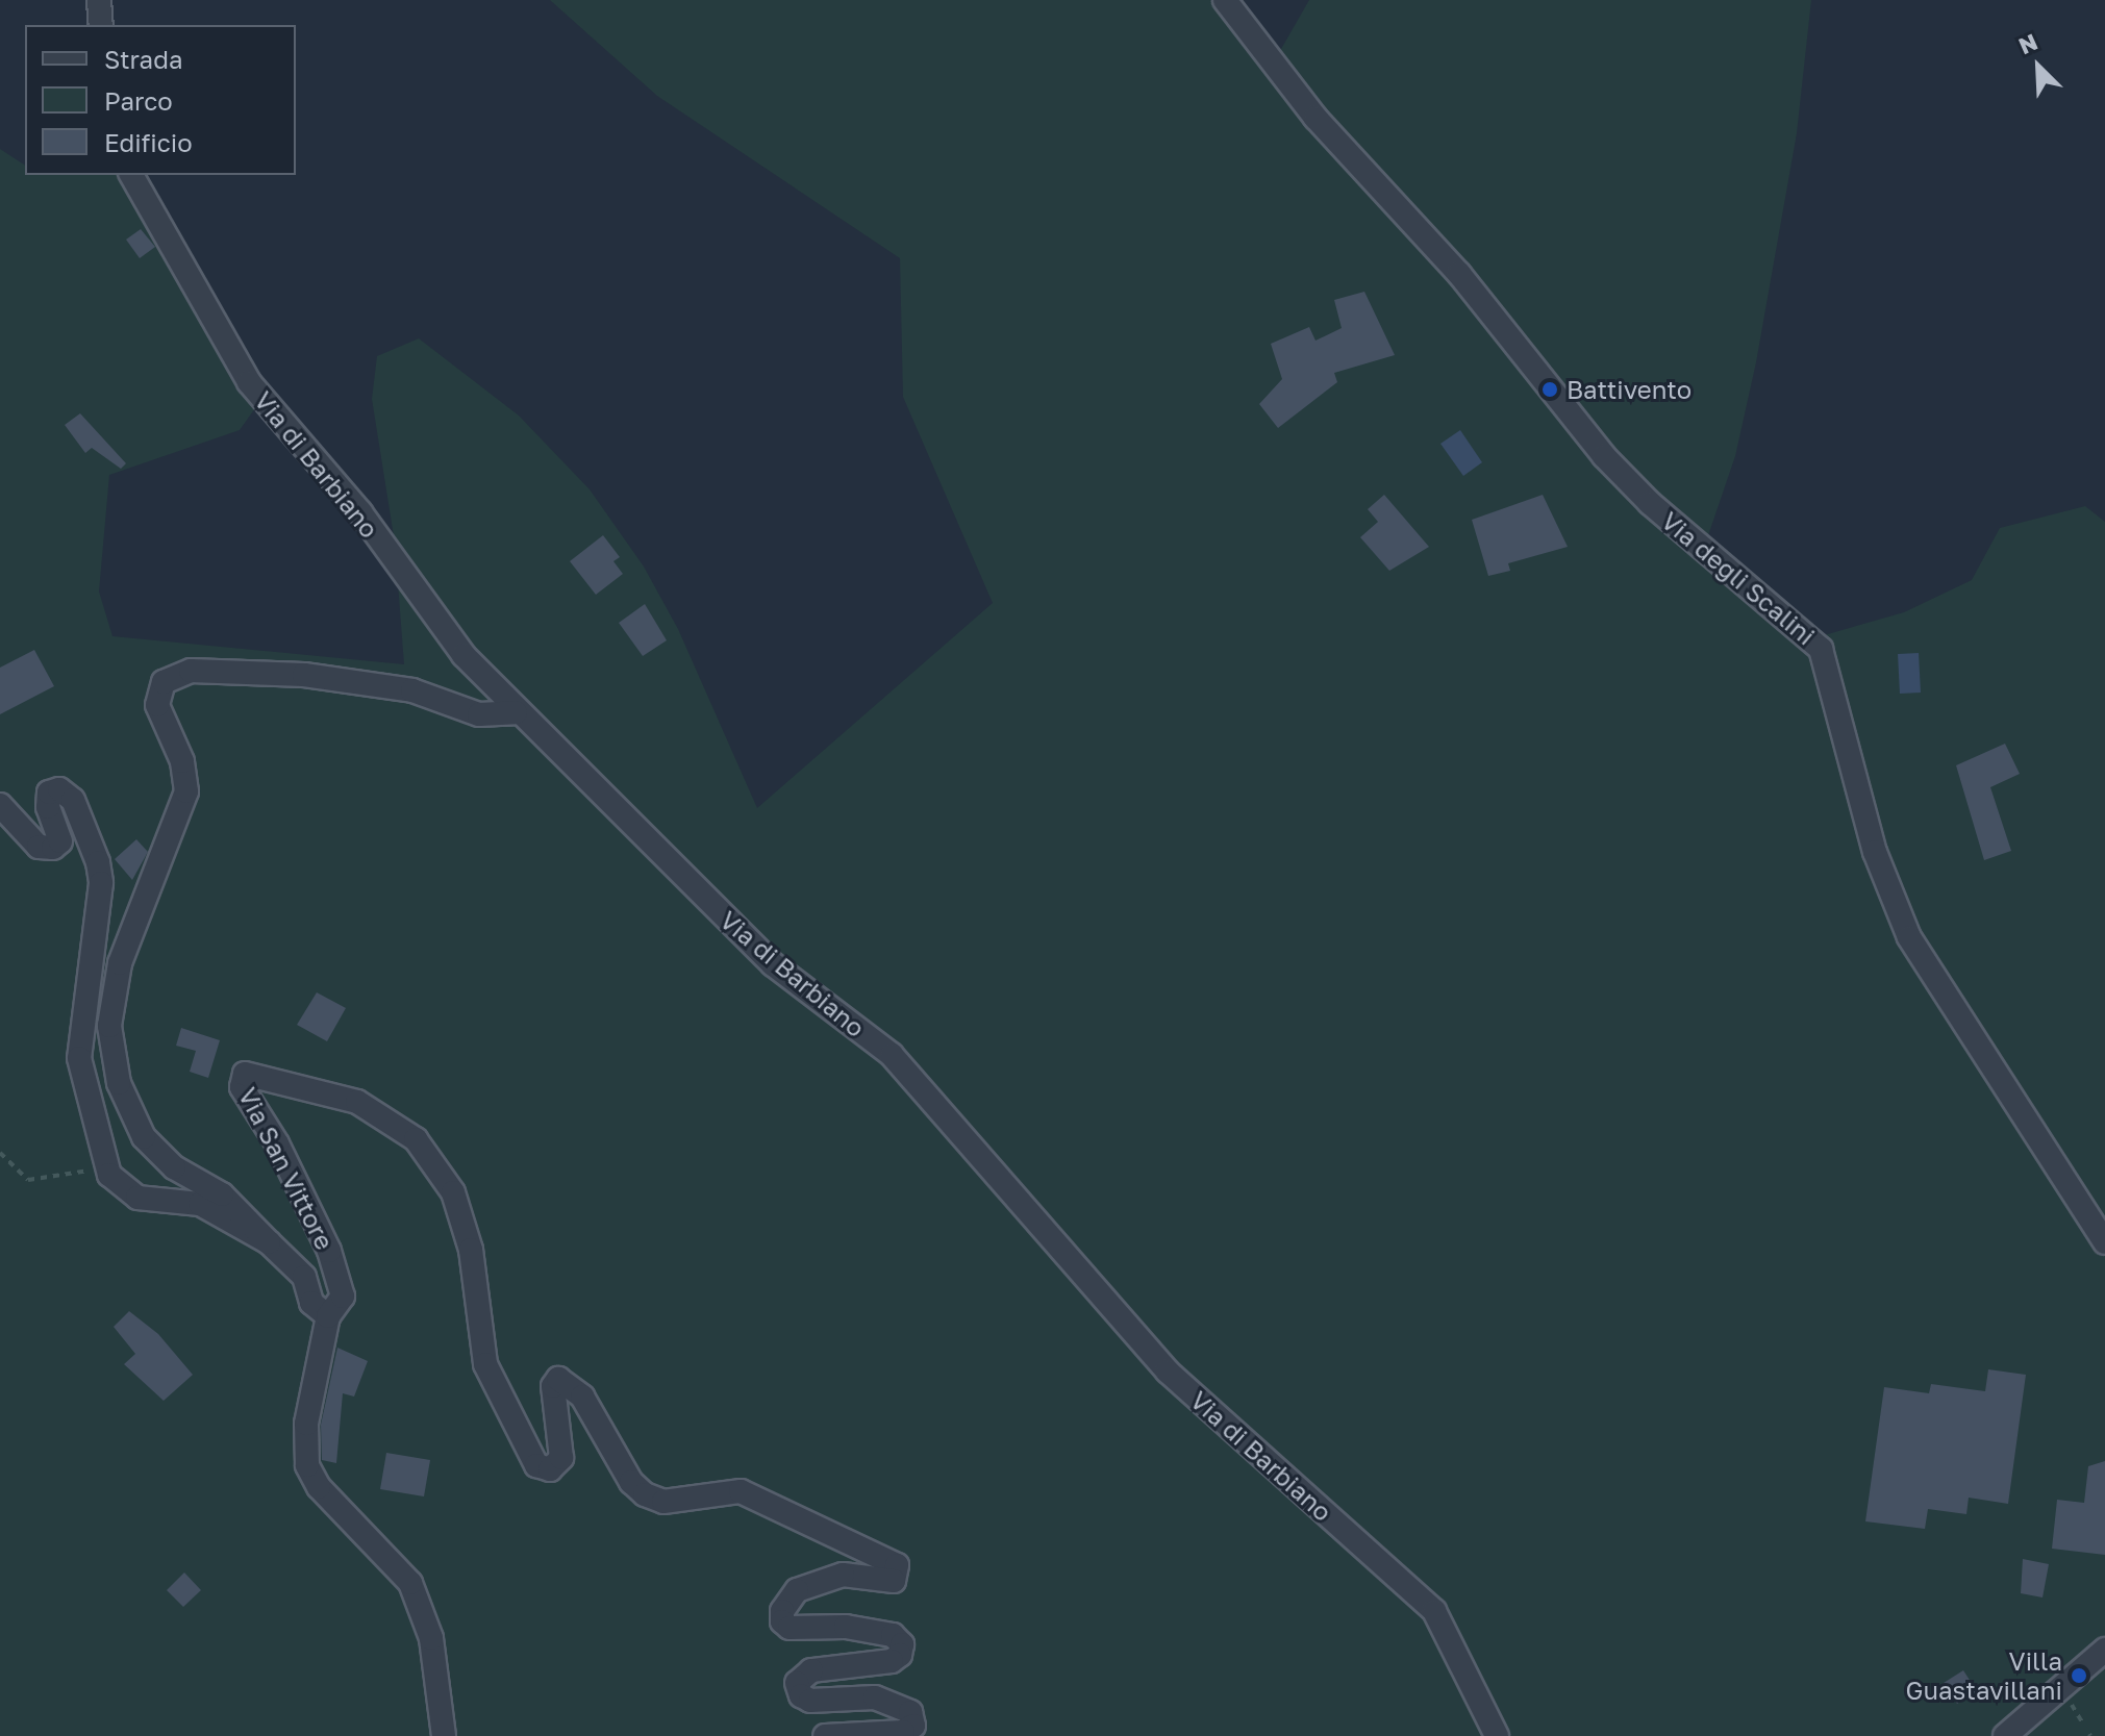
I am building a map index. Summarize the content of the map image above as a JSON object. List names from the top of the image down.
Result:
{
  "streets": {
    "street": ["Via di Barbiano", "Via degli Scalini", "Via San Vittore"]
  },
  "crossings": [
    ["Via di Barbiano", "Via San Vittore"]
  ],
  "places": ["Battivento", "Villa Guastavillani"],
  "legend": ["Strada", "Parco", "Edificio"],
  "north": "top left"
}
